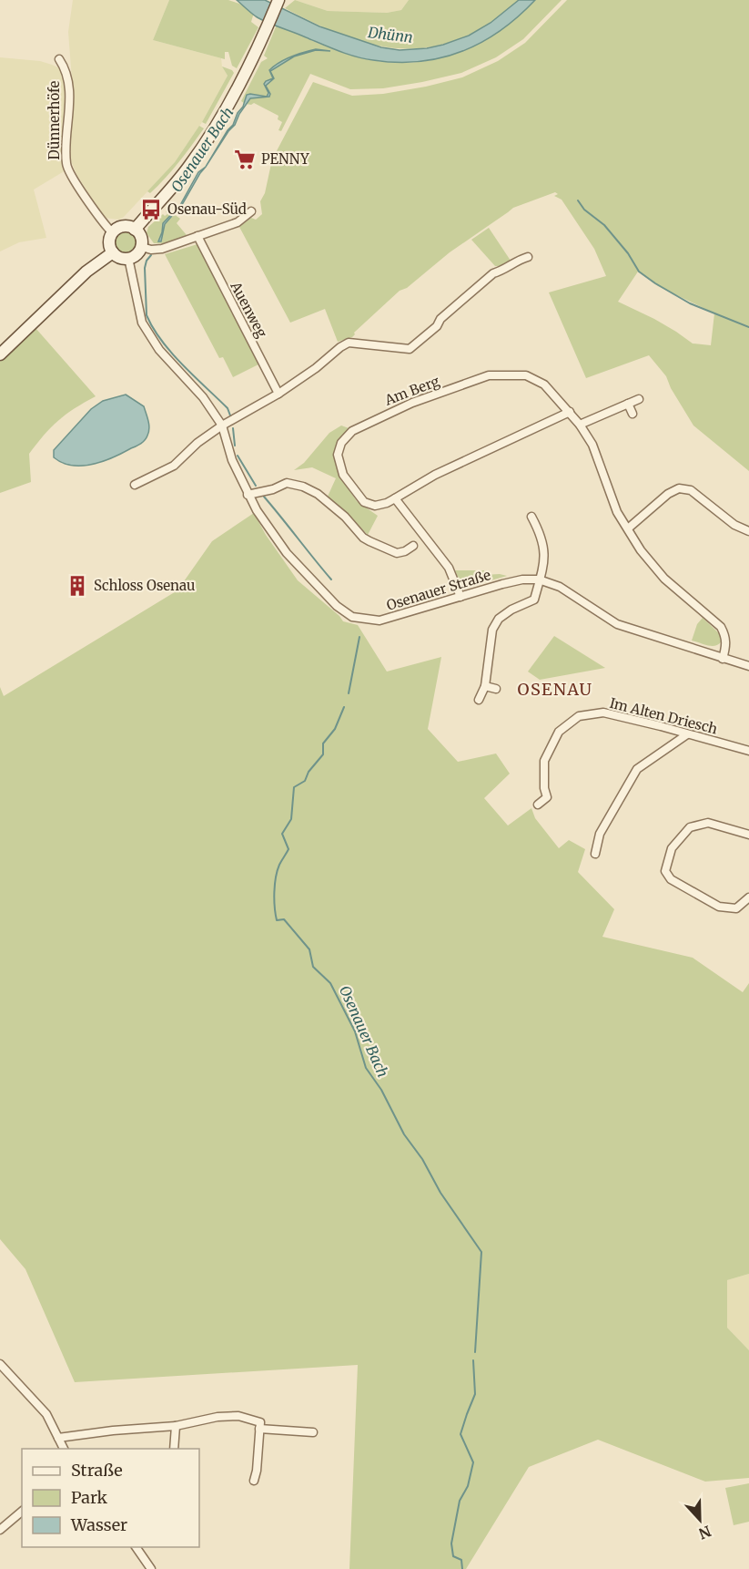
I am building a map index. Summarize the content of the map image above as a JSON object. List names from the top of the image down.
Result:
{
  "streets": {
    "street": [
      "Dünnerhöfe",
      "Auenweg",
      "Am Berg",
      "Osenauer Straße",
      "Im Alten Driesch"
    ]
  },
  "crossings": [
    ["Dünnerhöfe", "Osenauer Straße"],
    ["Am Berg", "Osenauer Straße"]
  ],
  "districts": ["OSENAU"],
  "water": ["Dhünn", "Osenauer Bach"],
  "places": {
    "supermarket": ["PENNY"],
    "bus stop": ["Osenau-Süd"],
    "building": ["Schloss Osenau"]
  },
  "legend": ["Straße", "Park", "Wasser"],
  "north": "bottom"
}
